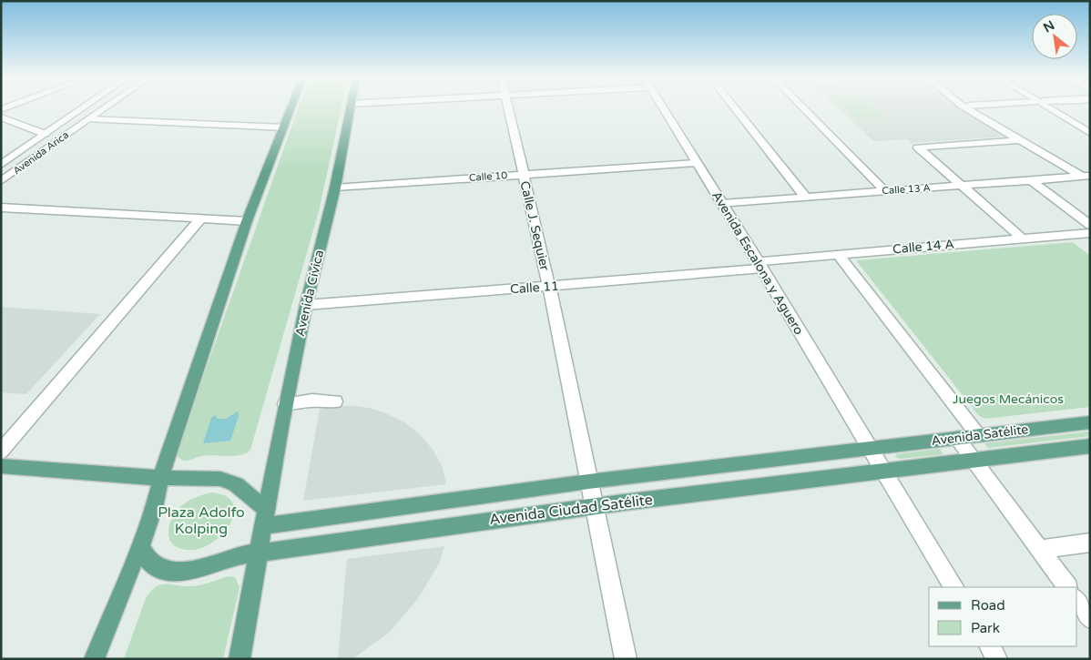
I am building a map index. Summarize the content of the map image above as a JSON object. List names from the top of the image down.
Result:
{
  "streets": {
    "main road": ["Avenida Cívica", "Avenida Satélite", "Avenida Ciudad Satélite"],
    "street": [
      "Avenida Arica",
      "Calle 10",
      "Calle 13 A",
      "Calle J. Sequier",
      "Calle 14 A",
      "Avenida Escalona y Aguero",
      "Calle 11"
    ]
  },
  "crossings": [
    ["Calle 10", "Calle J. Sequier"],
    ["Calle 10", "Avenida Escalona y Aguero"],
    ["Calle 10", "Avenida Cívica"],
    ["Calle 13 A", "Avenida Escalona y Aguero"],
    ["Calle J. Sequier", "Calle 11"],
    ["Calle J. Sequier", "Avenida Ciudad Satélite"],
    ["Calle 14 A", "Avenida Escalona y Aguero"],
    ["Calle 14 A", "Calle 11"],
    ["Avenida Escalona y Aguero", "Calle 11"],
    ["Avenida Escalona y Aguero", "Avenida Satélite"],
    ["Avenida Escalona y Aguero", "Avenida Ciudad Satélite"],
    ["Calle 11", "Avenida Cívica"],
    ["Avenida Cívica", "Avenida Ciudad Satélite"],
    ["Avenida Satélite", "Avenida Ciudad Satélite"]
  ],
  "parks": ["Juegos Mecánicos", "Plaza Adolfo Kolping"],
  "legend": ["Road", "Park"],
  "north": "top left"
}
